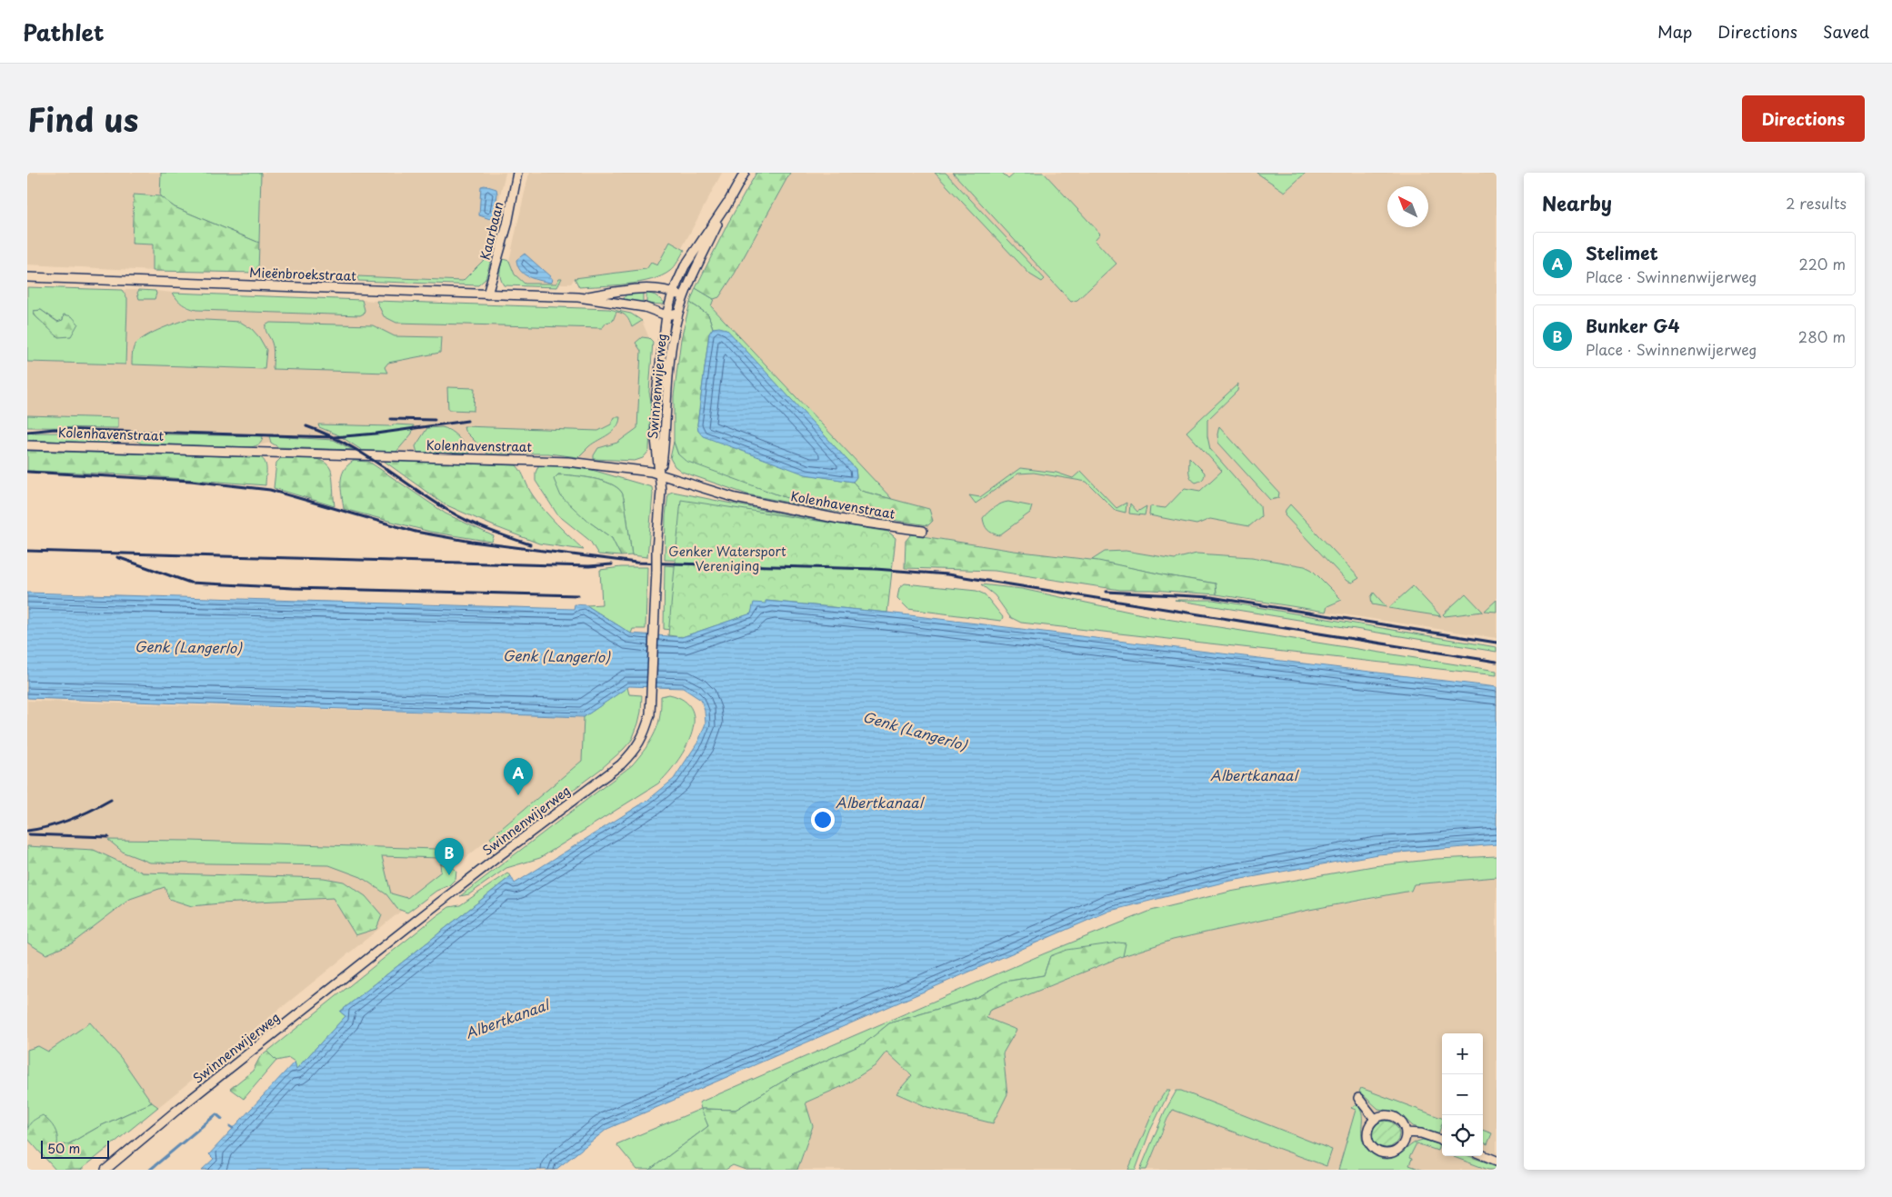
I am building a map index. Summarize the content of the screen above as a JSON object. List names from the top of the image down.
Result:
{
  "streets": {
    "street": [
      "Kaarbaan",
      "Mieënbroekstraat",
      "Swinnenwijerweg",
      "Kolenhavenstraat"
    ]
  },
  "crossings": [
    ["Kaarbaan", "Mieënbroekstraat"],
    ["Mieënbroekstraat", "Swinnenwijerweg"],
    ["Swinnenwijerweg", "Kolenhavenstraat"]
  ],
  "water": ["Genk (Langerlo)", "Albertkanaal"],
  "parks": ["Genker Watersport Vereniging"],
  "scale_bar": "50 m",
  "north": "top left",
  "page": {
    "header": "Pathlet",
    "nav": ["Map", "Directions", "Saved"],
    "title": "Find us",
    "buttons": "Directions",
    "heading": ["Nearby", "2 results"],
    "list": [
      {
        "mark": "A",
        "name": "Stelimet",
        "note": "Place · Swinnenwijerweg",
        "value": "220 m"
      },
      {
        "mark": "B",
        "name": "Bunker G4",
        "note": "Place · Swinnenwijerweg",
        "value": "280 m"
      }
    ],
    "pins": ["A", "B"],
    "map_buttons": ["+", "−"],
    "scale": "50 m"
  }
}
